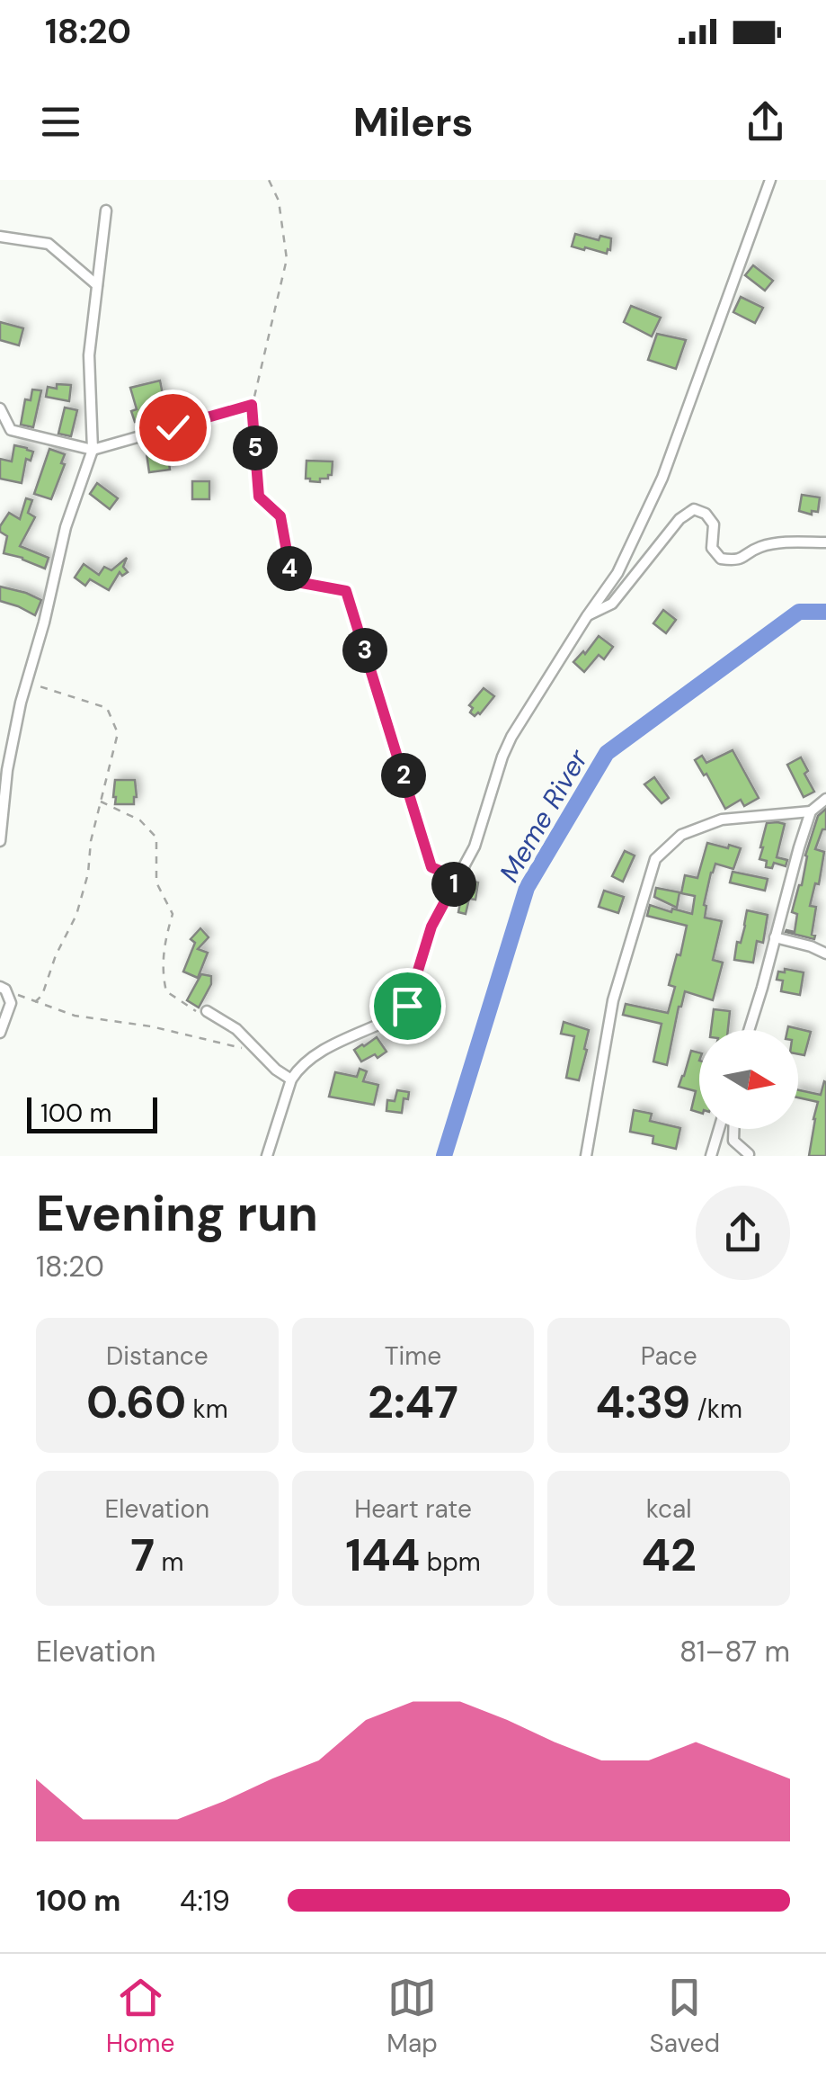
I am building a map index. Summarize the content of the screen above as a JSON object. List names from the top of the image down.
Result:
{
  "water": ["Meme River"],
  "scale_bar": "100 m",
  "north": "right",
  "page": {
    "status": "18:20",
    "header": "Milers",
    "pins": [
      "5",
      "4",
      "3",
      "2",
      "1"
    ],
    "scale": "100 m",
    "heading": ["Evening run", "18:20"],
    "stats": [
      ["Distance", "0.60 km"],
      ["Time", "2:47"],
      ["Pace", "4:39 /km"],
      ["Elevation", "7 m"],
      ["Heart rate", "144 bpm"],
      ["kcal", "42"]
    ],
    "chart": ["Elevation", "81–87 m"],
    "list": [
      {
        "name": "100 m",
        "note": "4:19"
      }
    ],
    "tabs": ["Home", "Map", "Saved"]
  }
}
